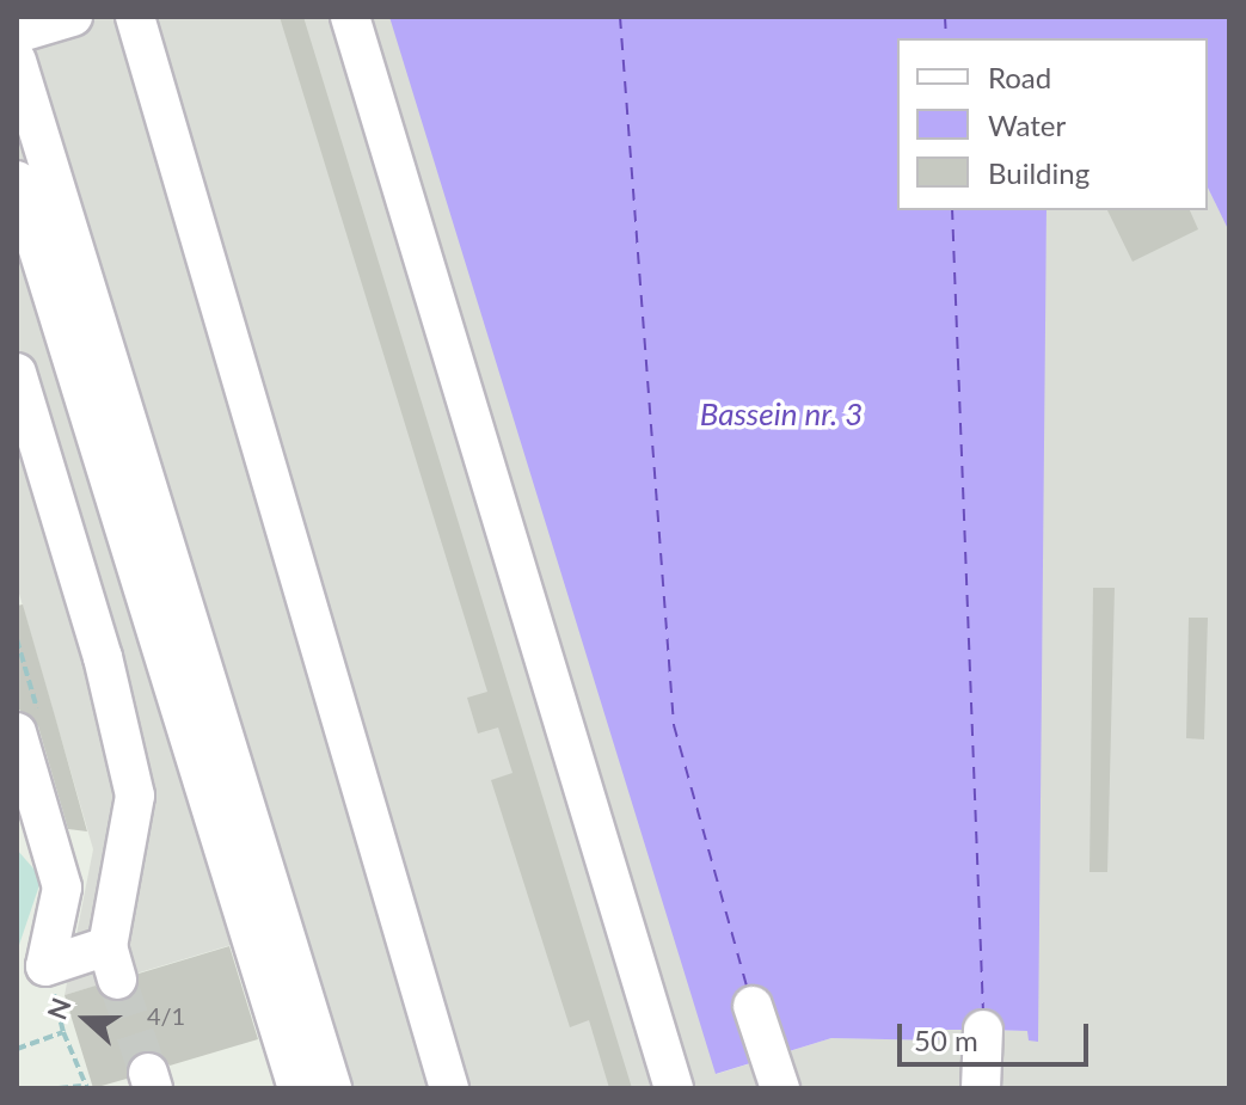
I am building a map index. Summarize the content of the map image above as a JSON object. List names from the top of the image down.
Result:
{
  "water": ["Bassein nr. 3"],
  "house_numbers": ["4/1"],
  "legend": ["Road", "Water", "Building"],
  "scale_bar": "50 m",
  "north": "left"
}
